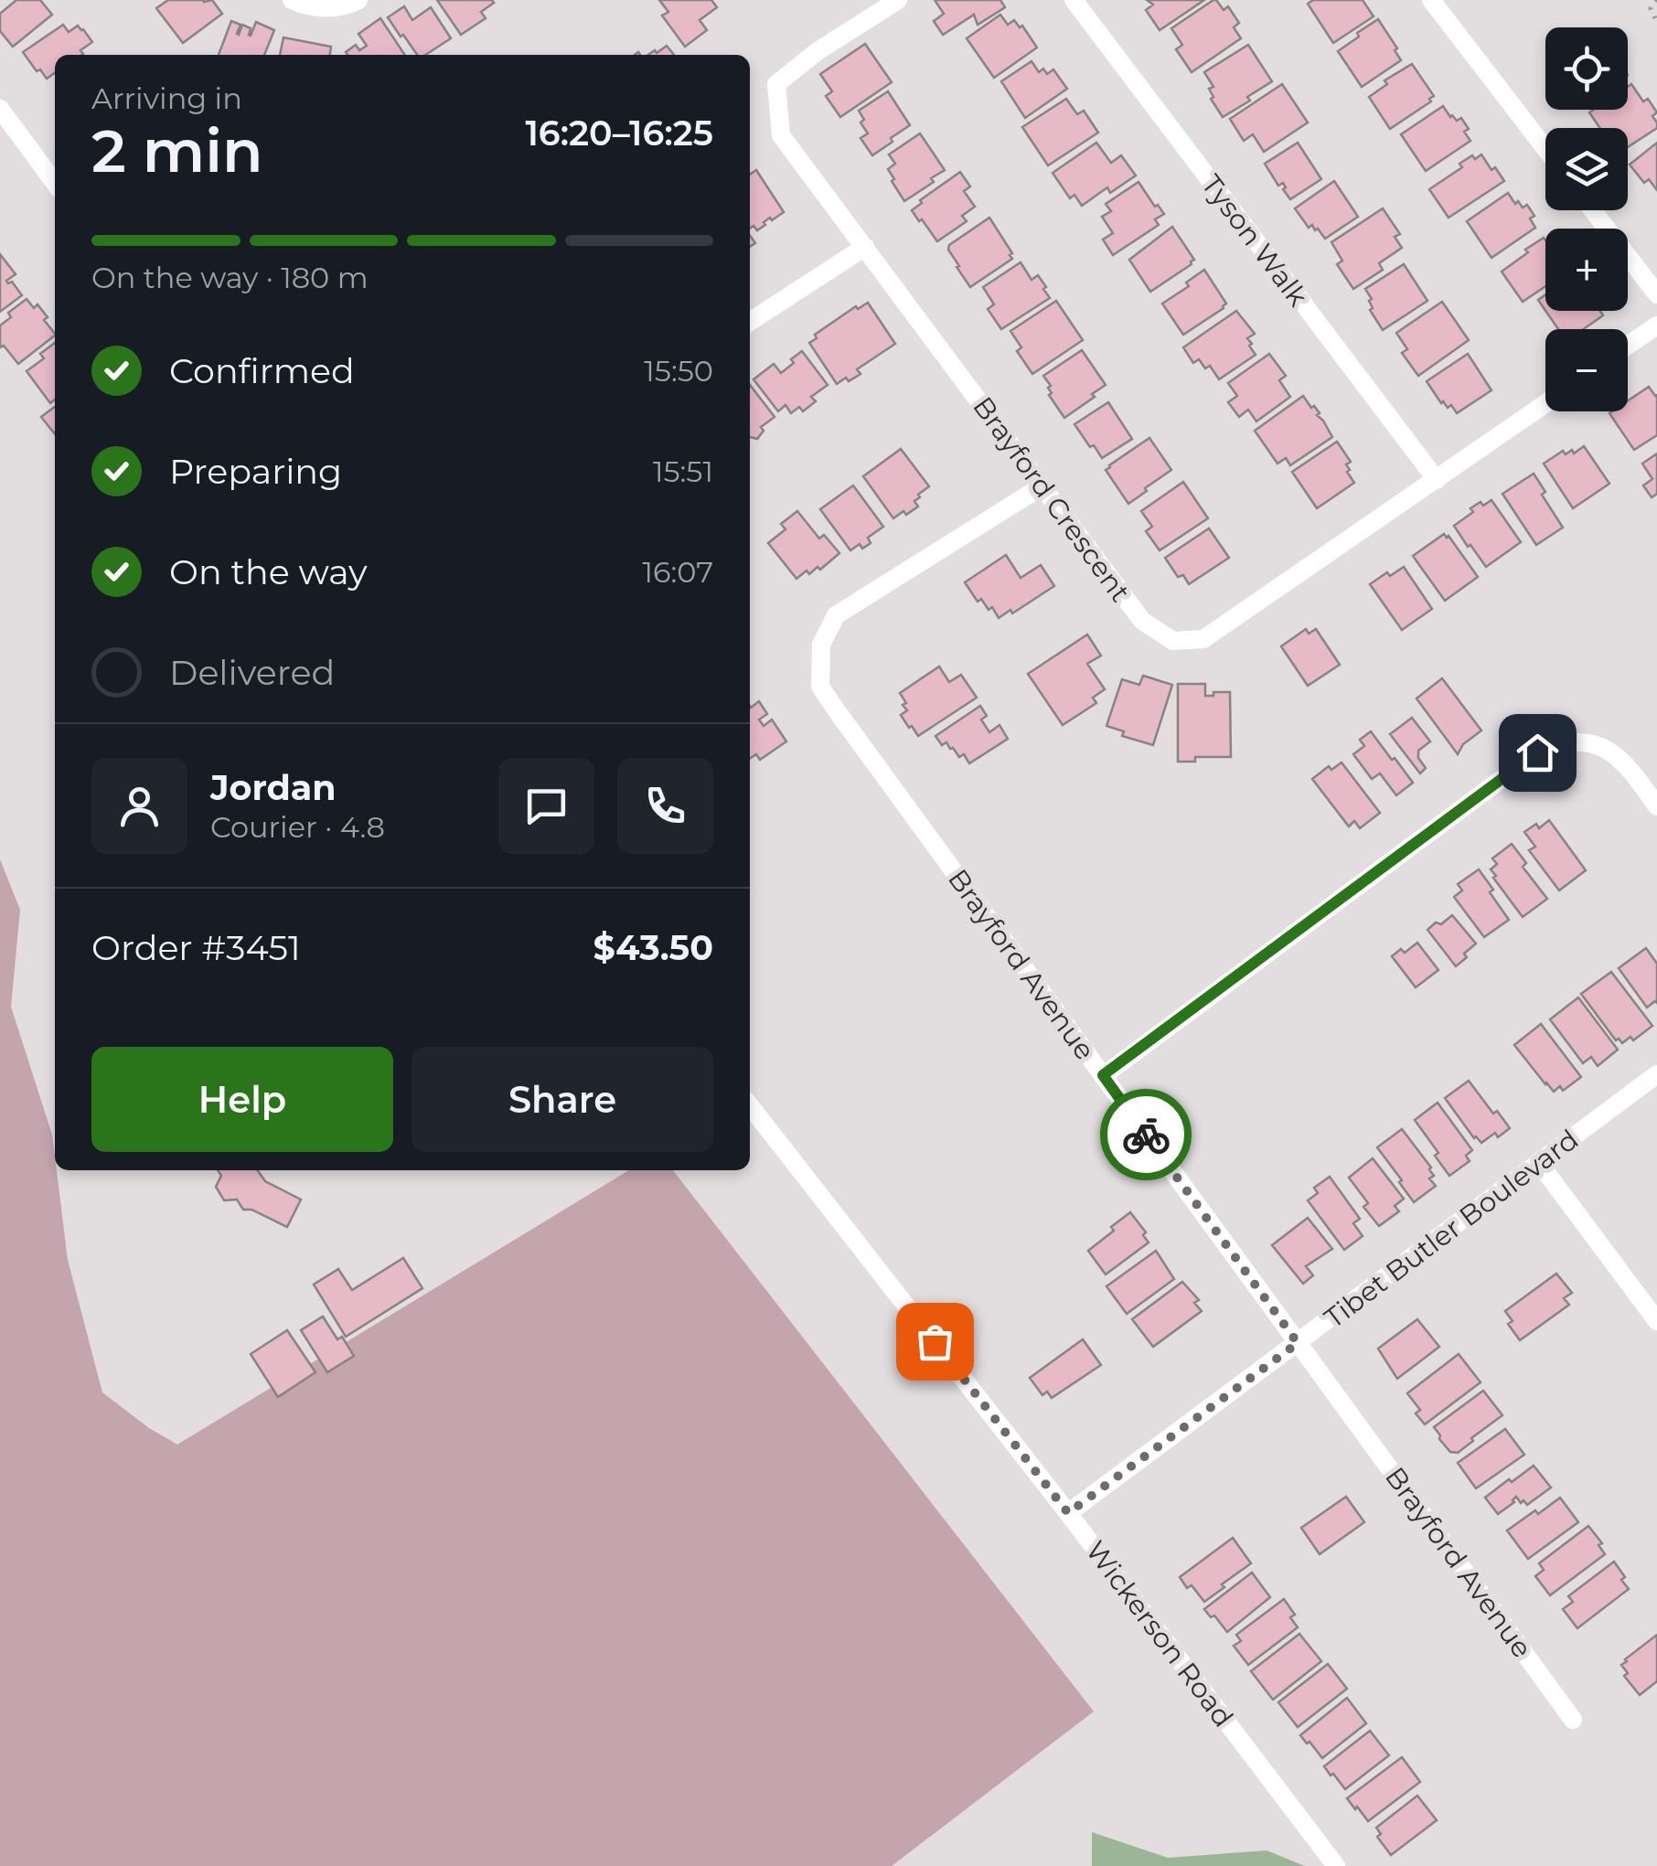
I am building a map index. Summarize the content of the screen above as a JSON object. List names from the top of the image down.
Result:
{
  "streets": {
    "street": [
      "Tyson Walk",
      "Brayford Crescent",
      "Brayford Avenue",
      "Tibet Butler Boulevard",
      "Wickerson Road"
    ]
  },
  "crossings": [
    ["Tyson Walk", "Brayford Crescent"],
    ["Brayford Crescent", "Brayford Avenue"],
    ["Brayford Avenue", "Tibet Butler Boulevard"],
    ["Tibet Butler Boulevard", "Wickerson Road"]
  ],
  "page": {
    "map_buttons": ["+", "−"],
    "heading": ["2 min", "Arriving in", "16:20–16:25"],
    "panel": [
      "Jordan",
      "Courier · 4.8",
      "Order #3451",
      "$43.50"
    ],
    "bar": "On the way · 180 m",
    "list": [
      ["Confirmed", "15:50"],
      ["Preparing", "15:51"],
      ["On the way", "16:07"],
      "Delivered"
    ],
    "buttons": ["Help", "Share"]
  }
}
